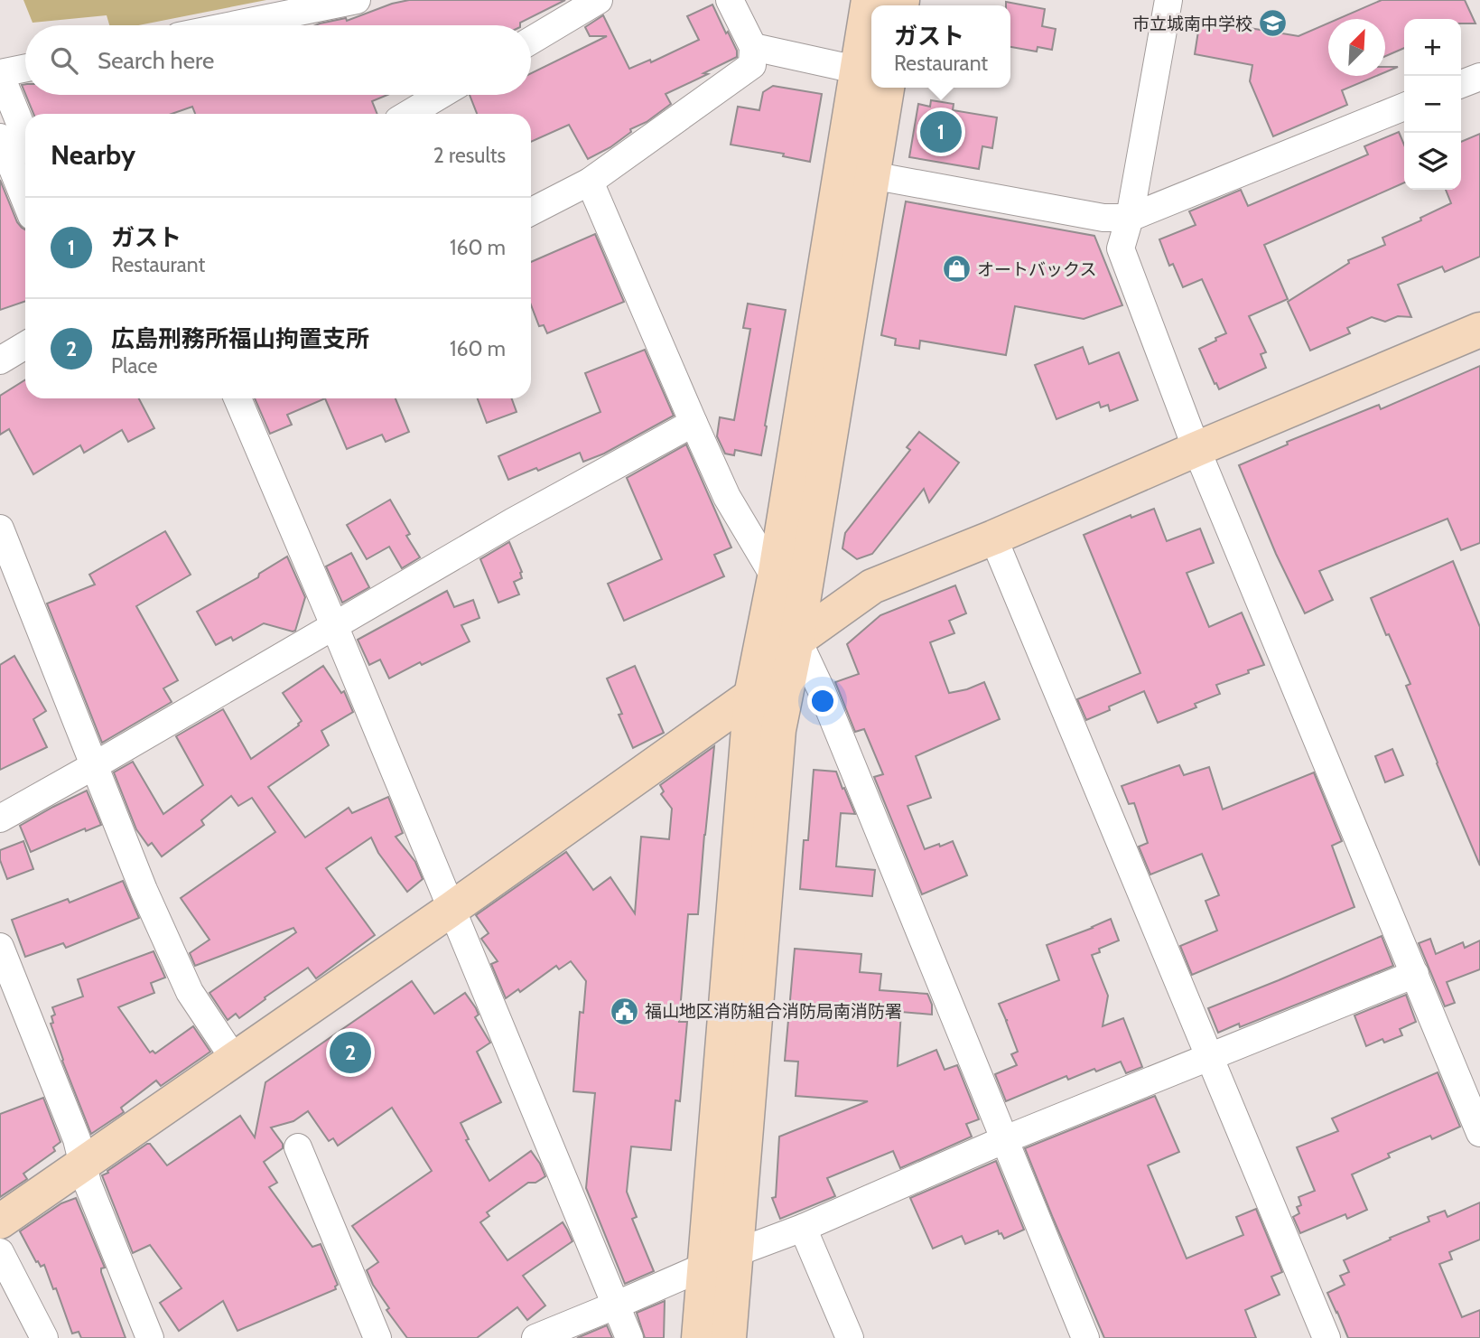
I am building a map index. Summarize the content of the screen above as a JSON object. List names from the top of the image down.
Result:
{
  "places": {
    "school or university": ["市立城南中学校"],
    "shop": ["オートバックス"],
    "public building": ["福山地区消防組合消防局南消防署"]
  },
  "north": "top right",
  "page": {
    "popup": ["ガスト", "Restaurant"],
    "map_buttons": ["+", "−"],
    "search": "Search here",
    "pins": ["1", "2"],
    "heading": ["Nearby", "2 results"],
    "list": [
      {
        "mark": "1",
        "name": "ガスト",
        "note": "Restaurant",
        "value": "160 m"
      },
      {
        "mark": "2",
        "name": "広島刑務所福山拘置支所",
        "note": "Place",
        "value": "160 m"
      }
    ]
  }
}
